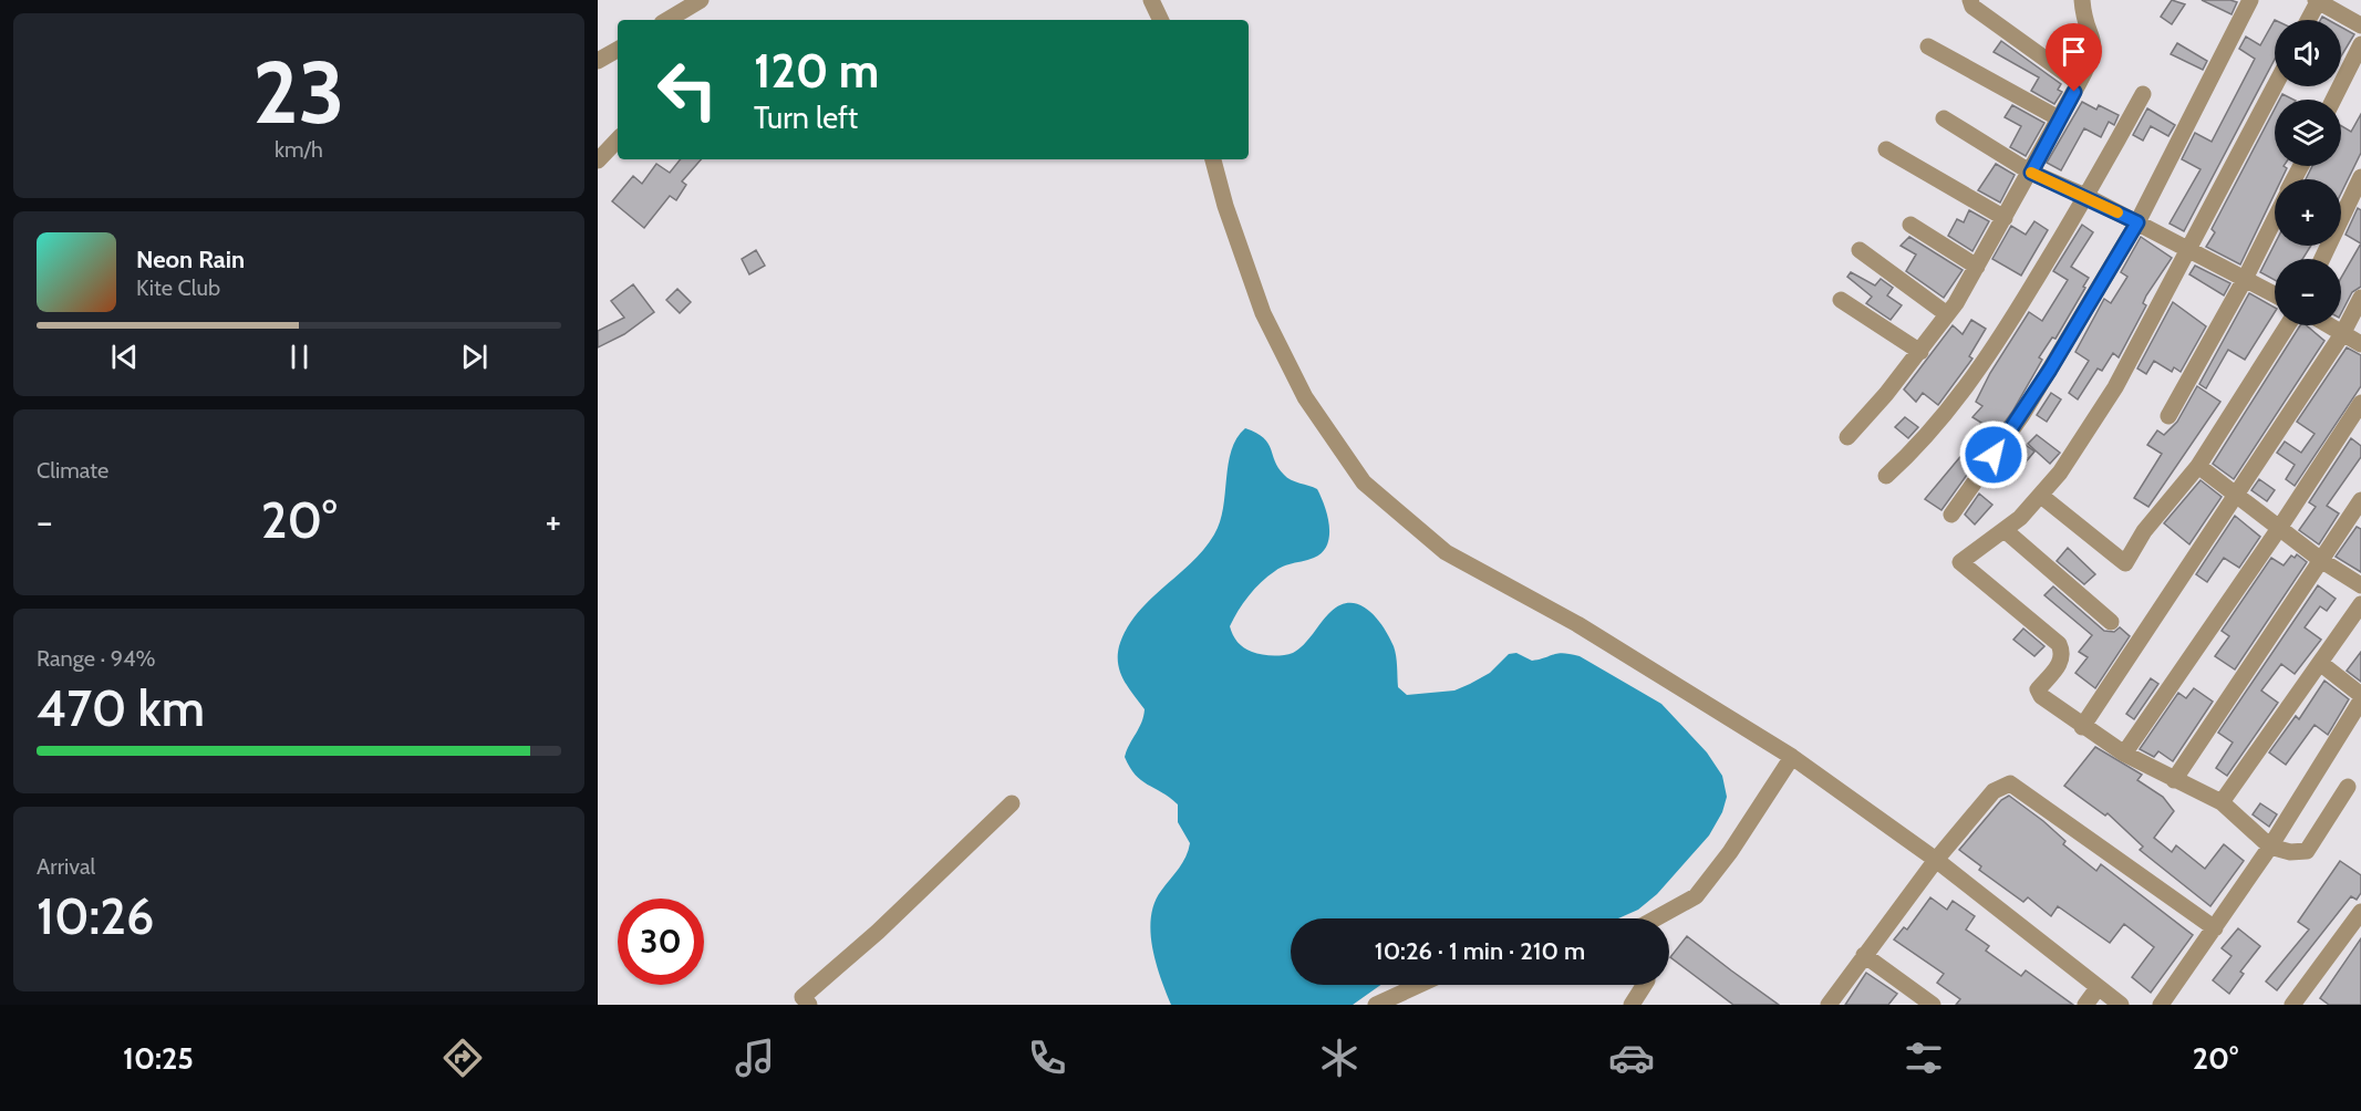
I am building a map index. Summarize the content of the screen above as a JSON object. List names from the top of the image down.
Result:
{
  "page": {
    "tile": [
      ["23", "km/h"],
      "Climate",
      ["Range · 94%", "470 km"],
      ["Arrival", "10:26"]
    ],
    "map_buttons": ["+", "−"],
    "turn": ["120 m", "Turn left"],
    "song": ["Neon Rain", "Kite Club"],
    "heat": ["−", "20°", "+"],
    "limit": "30",
    "trip": "10:26 · 1 min · 210 m",
    "tabs": ["10:25", "20°"]
  }
}
